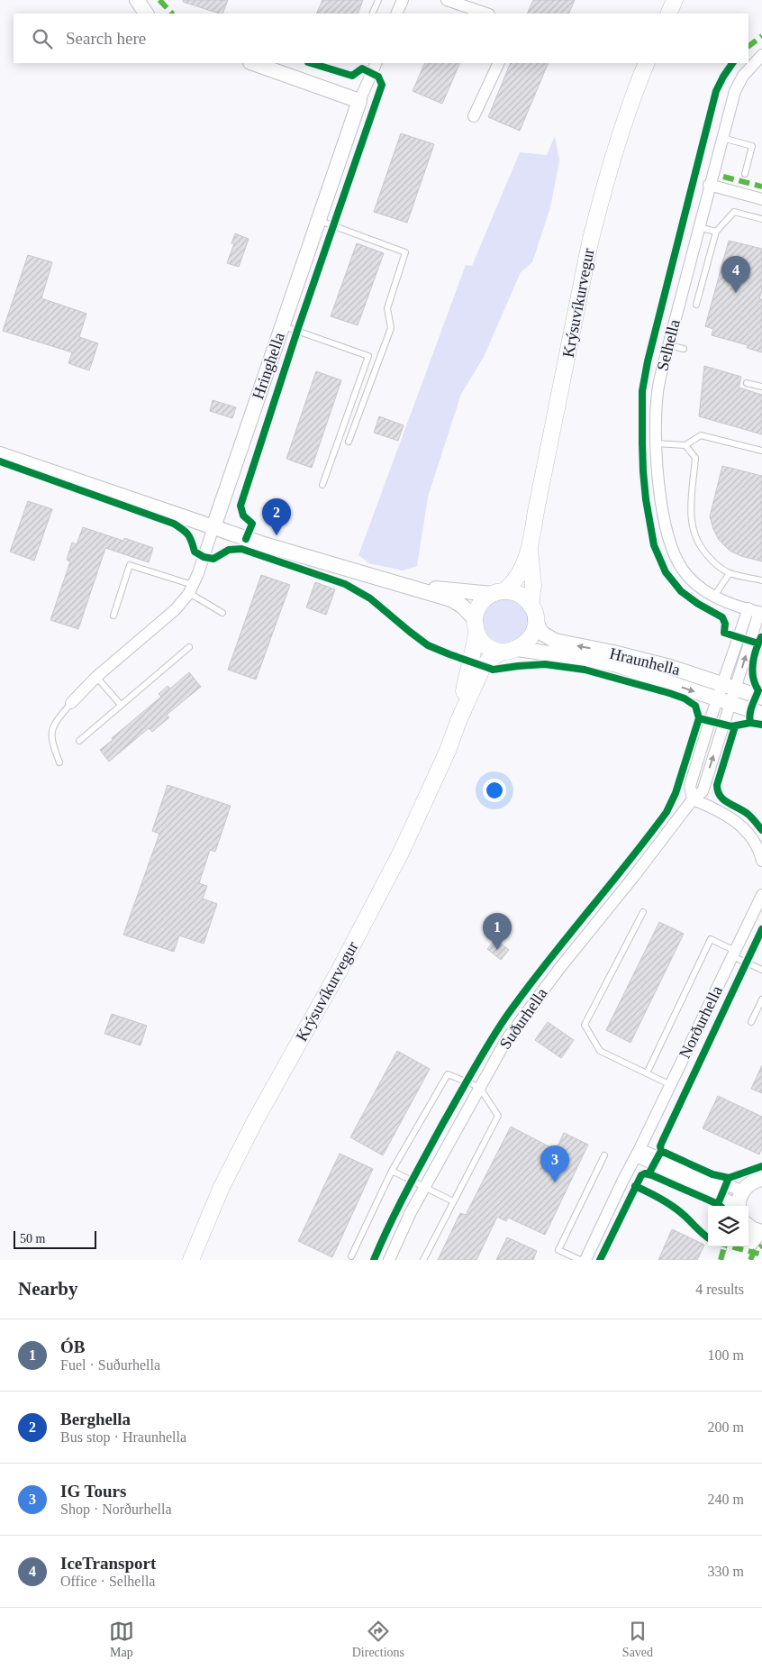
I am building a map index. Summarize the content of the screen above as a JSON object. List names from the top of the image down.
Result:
{
  "streets": {
    "main road": ["Krýsuvíkurvegur"],
    "street": [
      "Selhella",
      "Hringhella",
      "Hraunhella",
      "Suðurhella",
      "Norðurhella"
    ]
  },
  "crossings": [
    ["Krýsuvíkurvegur", "Hraunhella"],
    ["Selhella", "Hraunhella"]
  ],
  "scale_bar": "50 m",
  "page": {
    "search": "Search here",
    "pins": [
      "4",
      "2",
      "1",
      "3"
    ],
    "scale": "50 m",
    "heading": ["Nearby", "4 results"],
    "list": [
      {
        "mark": "1",
        "name": "ÓB",
        "note": "Fuel · Suðurhella",
        "value": "100 m"
      },
      {
        "mark": "2",
        "name": "Berghella",
        "note": "Bus stop · Hraunhella",
        "value": "200 m"
      },
      {
        "mark": "3",
        "name": "IG Tours",
        "note": "Shop · Norðurhella",
        "value": "240 m"
      },
      {
        "mark": "4",
        "name": "IceTransport",
        "note": "Office · Selhella",
        "value": "330 m"
      }
    ],
    "nav": ["Map", "Directions", "Saved"]
  }
}
